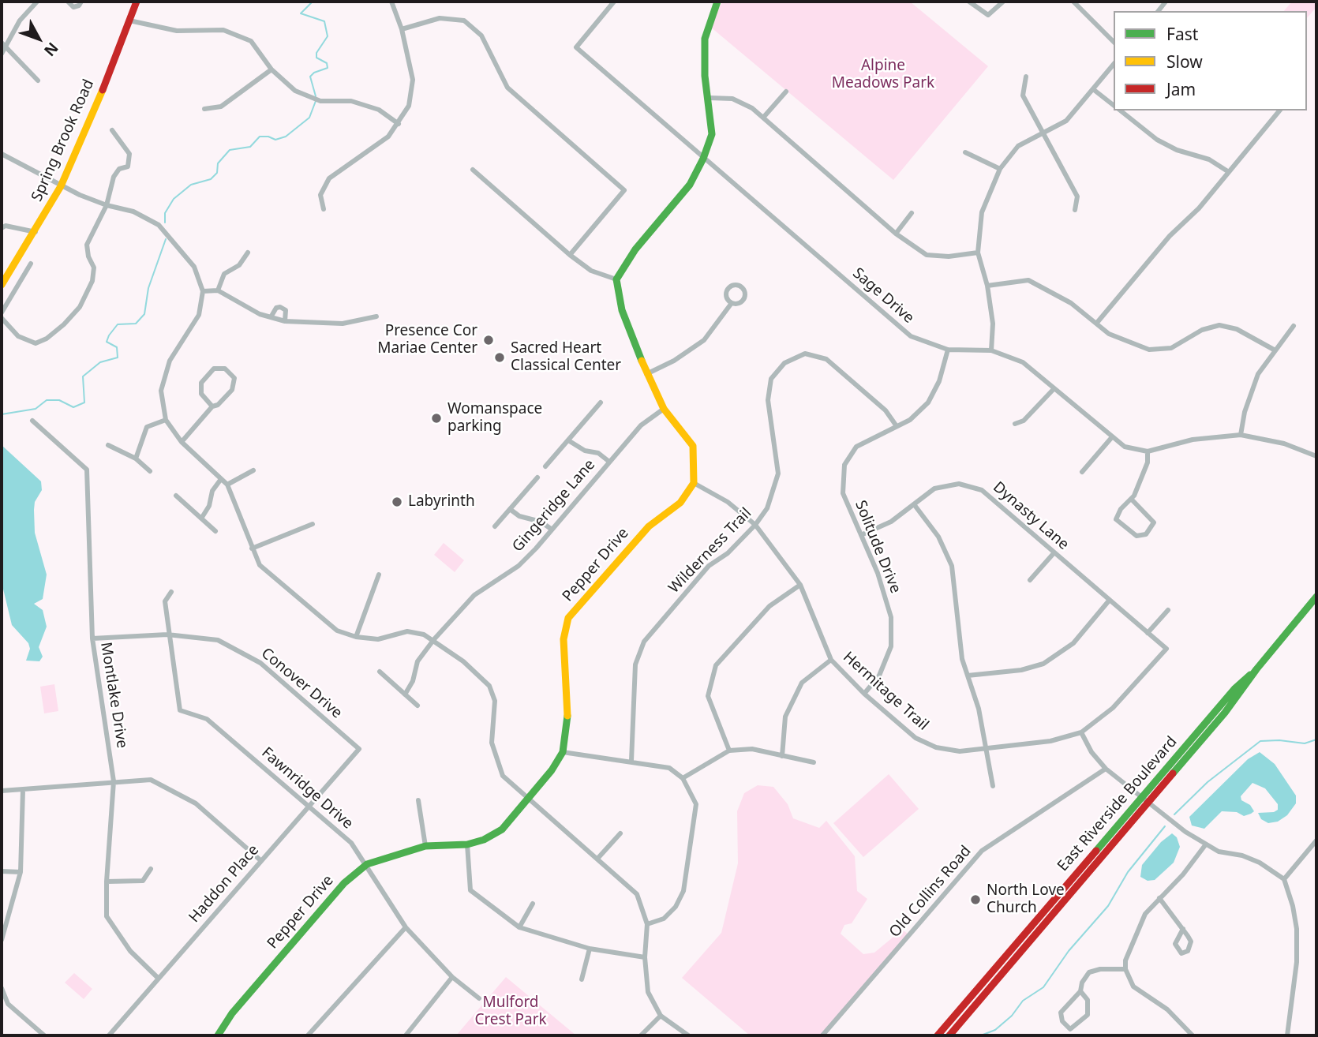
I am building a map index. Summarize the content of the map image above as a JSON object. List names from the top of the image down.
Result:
{
  "streets": {
    "street": [
      "Spring Brook Road",
      "Sage Drive",
      "Gingeridge Lane",
      "Dynasty Lane",
      "Solitude Drive",
      "Wilderness Trail",
      "Pepper Drive",
      "Conover Drive",
      "Hermitage Trail",
      "Montlake Drive",
      "Fawnridge Drive",
      "East Riverside Boulevard",
      "Haddon Place",
      "Old Collins Road"
    ]
  },
  "crossings": [
    ["Sage Drive", "Solitude Drive"],
    ["Dynasty Lane", "Solitude Drive"],
    ["Dynasty Lane", "Hermitage Trail"],
    ["Solitude Drive", "Wilderness Trail"],
    ["Solitude Drive", "Hermitage Trail"],
    ["Wilderness Trail", "Hermitage Trail"],
    ["Pepper Drive", "Hermitage Trail"],
    ["Pepper Drive", "Fawnridge Drive"],
    ["Conover Drive", "Montlake Drive"],
    ["Conover Drive", "Fawnridge Drive"],
    ["Conover Drive", "Haddon Place"],
    ["Montlake Drive", "Haddon Place"],
    ["Fawnridge Drive", "Haddon Place"]
  ],
  "parks": ["Alpine Meadows Park", "Mulford Crest Park"],
  "places": [
    "Presence Cor Mariae Center",
    "Sacred Heart Classical Center",
    "Womanspace parking",
    "Labyrinth",
    "North Love Church"
  ],
  "legend": ["Fast", "Slow", "Jam"],
  "north": "bottom right"
}
